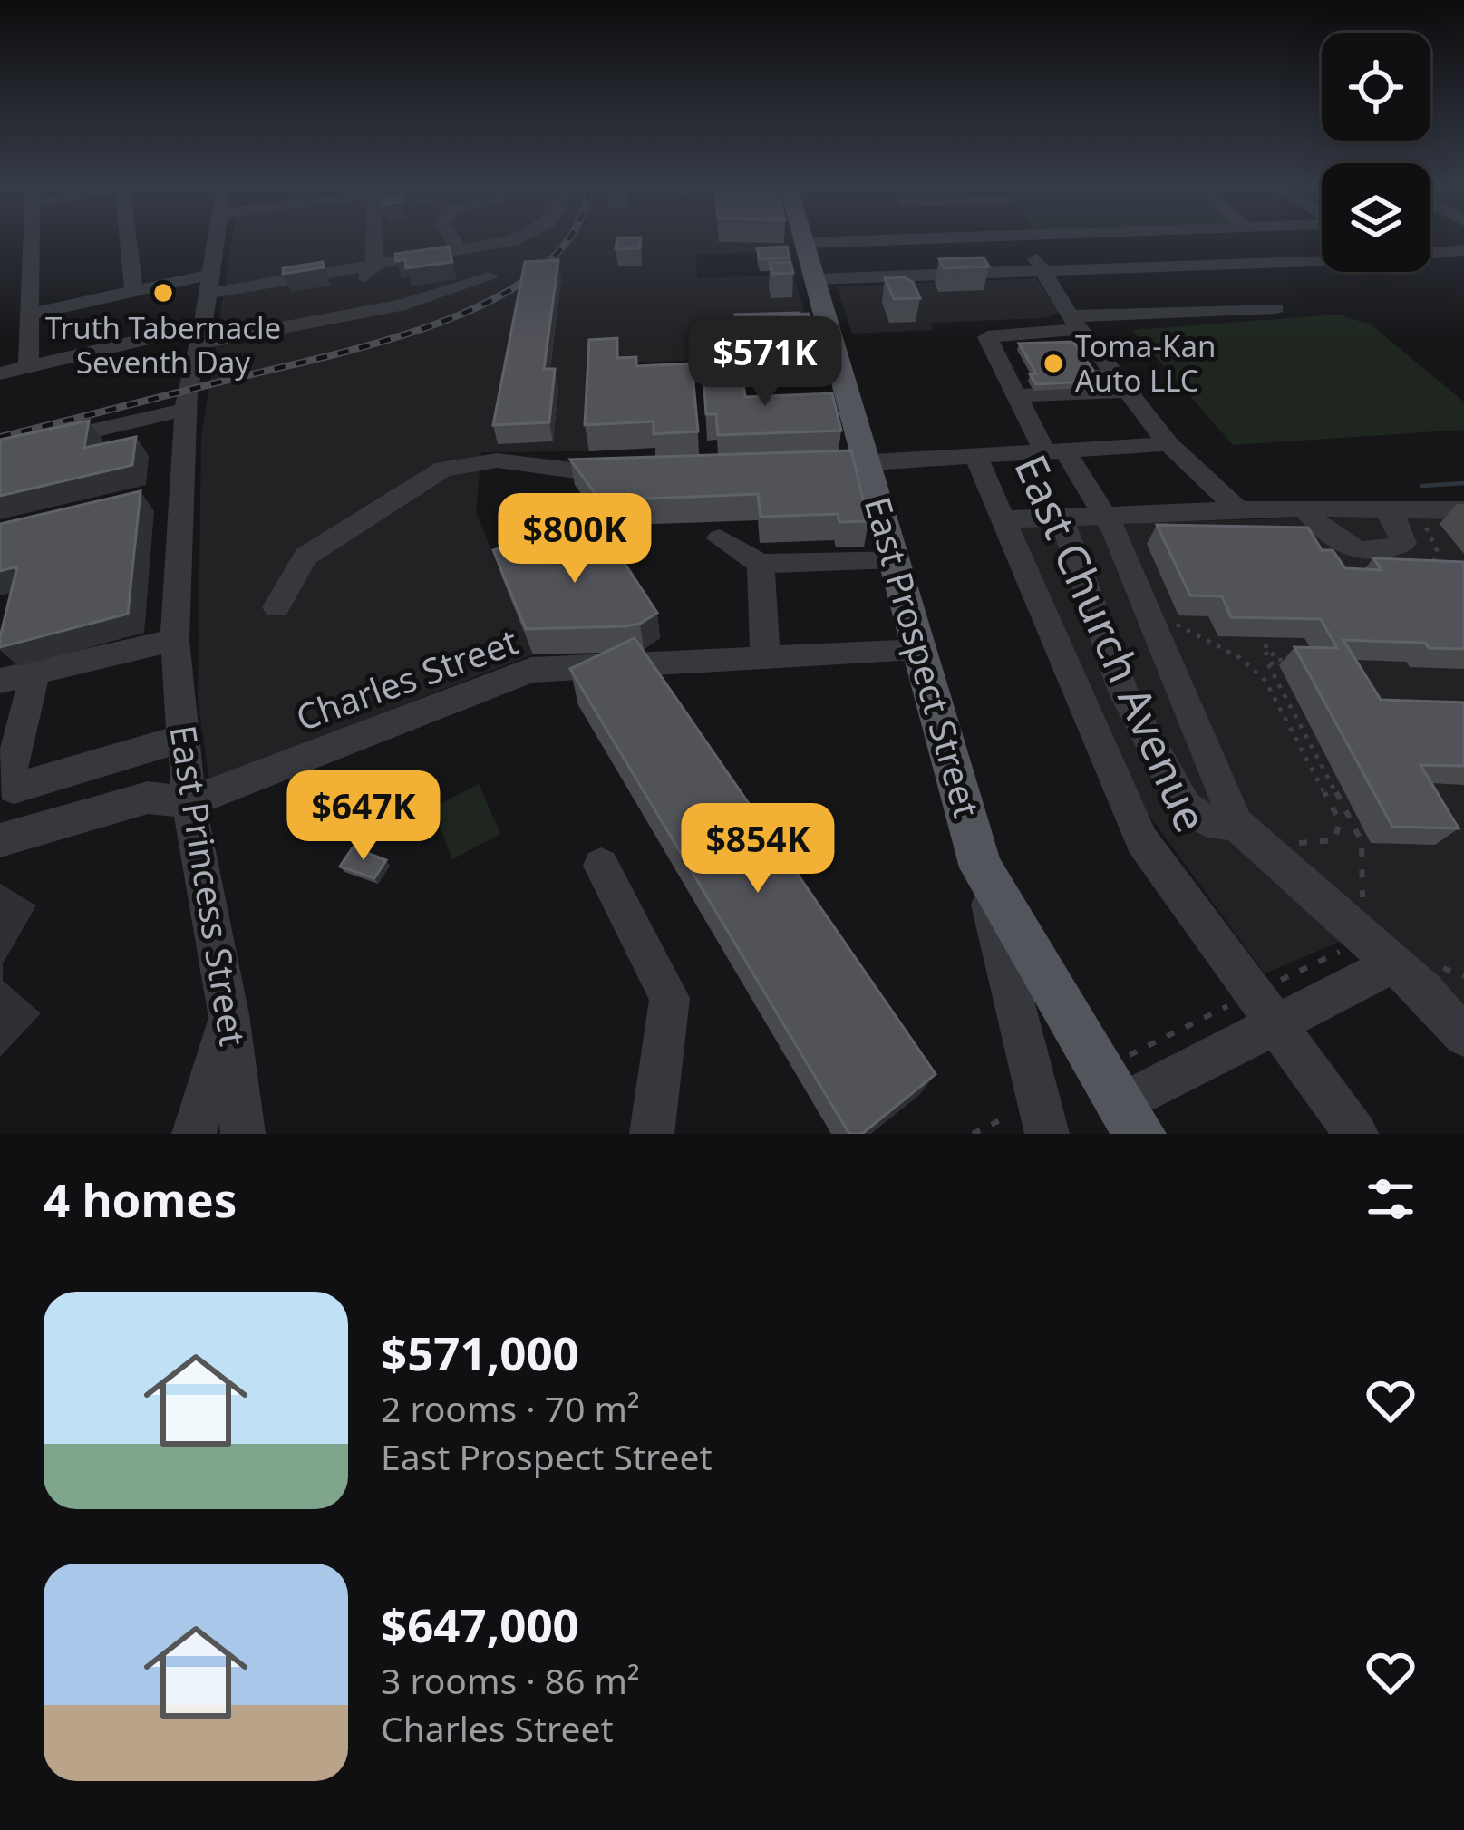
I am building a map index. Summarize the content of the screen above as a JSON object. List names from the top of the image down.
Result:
{
  "streets": {
    "main road": ["East Prospect Street"],
    "street": ["East Church Avenue", "Charles Street", "East Princess Street"]
  },
  "crossings": [
    ["East Prospect Street", "Charles Street"],
    ["Charles Street", "East Princess Street"]
  ],
  "places": ["Truth Tabernacle Seventh Day", "Toma-Kan Auto LLC"],
  "page": {
    "price": [
      "$571K",
      "$800K",
      "$647K",
      "$854K"
    ],
    "heading": "4 homes",
    "list": [
      {
        "name": "$571,000",
        "note": "2 rooms · 70 m² · East Prospect Street"
      },
      {
        "name": "$647,000",
        "note": "3 rooms · 86 m² · Charles Street"
      }
    ]
  }
}
